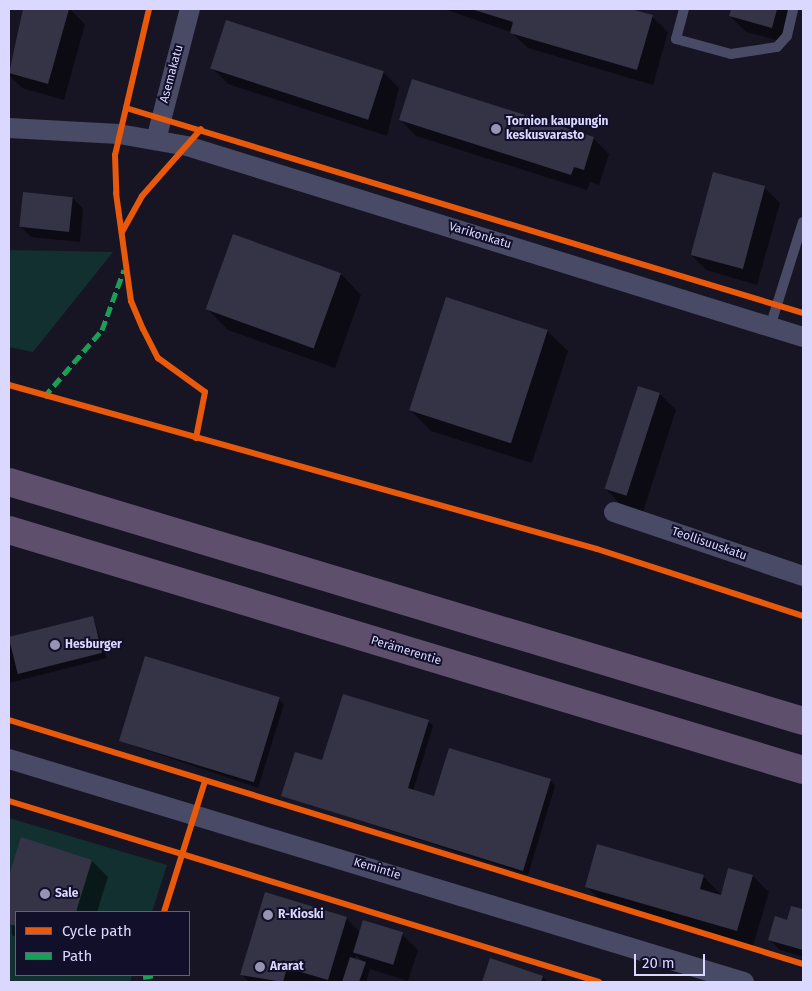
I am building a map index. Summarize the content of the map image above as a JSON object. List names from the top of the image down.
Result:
{
  "streets": {
    "highway": ["Perämerentie"],
    "street": [
      "Asemakatu",
      "Varikonkatu",
      "Teollisuuskatu",
      "Kemintie"
    ]
  },
  "crossings": [
    ["Asemakatu", "Varikonkatu"]
  ],
  "places": [
    "Tornion kaupungin keskusvarasto",
    "Hesburger",
    "Sale",
    "R-Kioski",
    "Ararat"
  ],
  "legend": ["Cycle path", "Path"],
  "scale_bar": "20 m"
}
